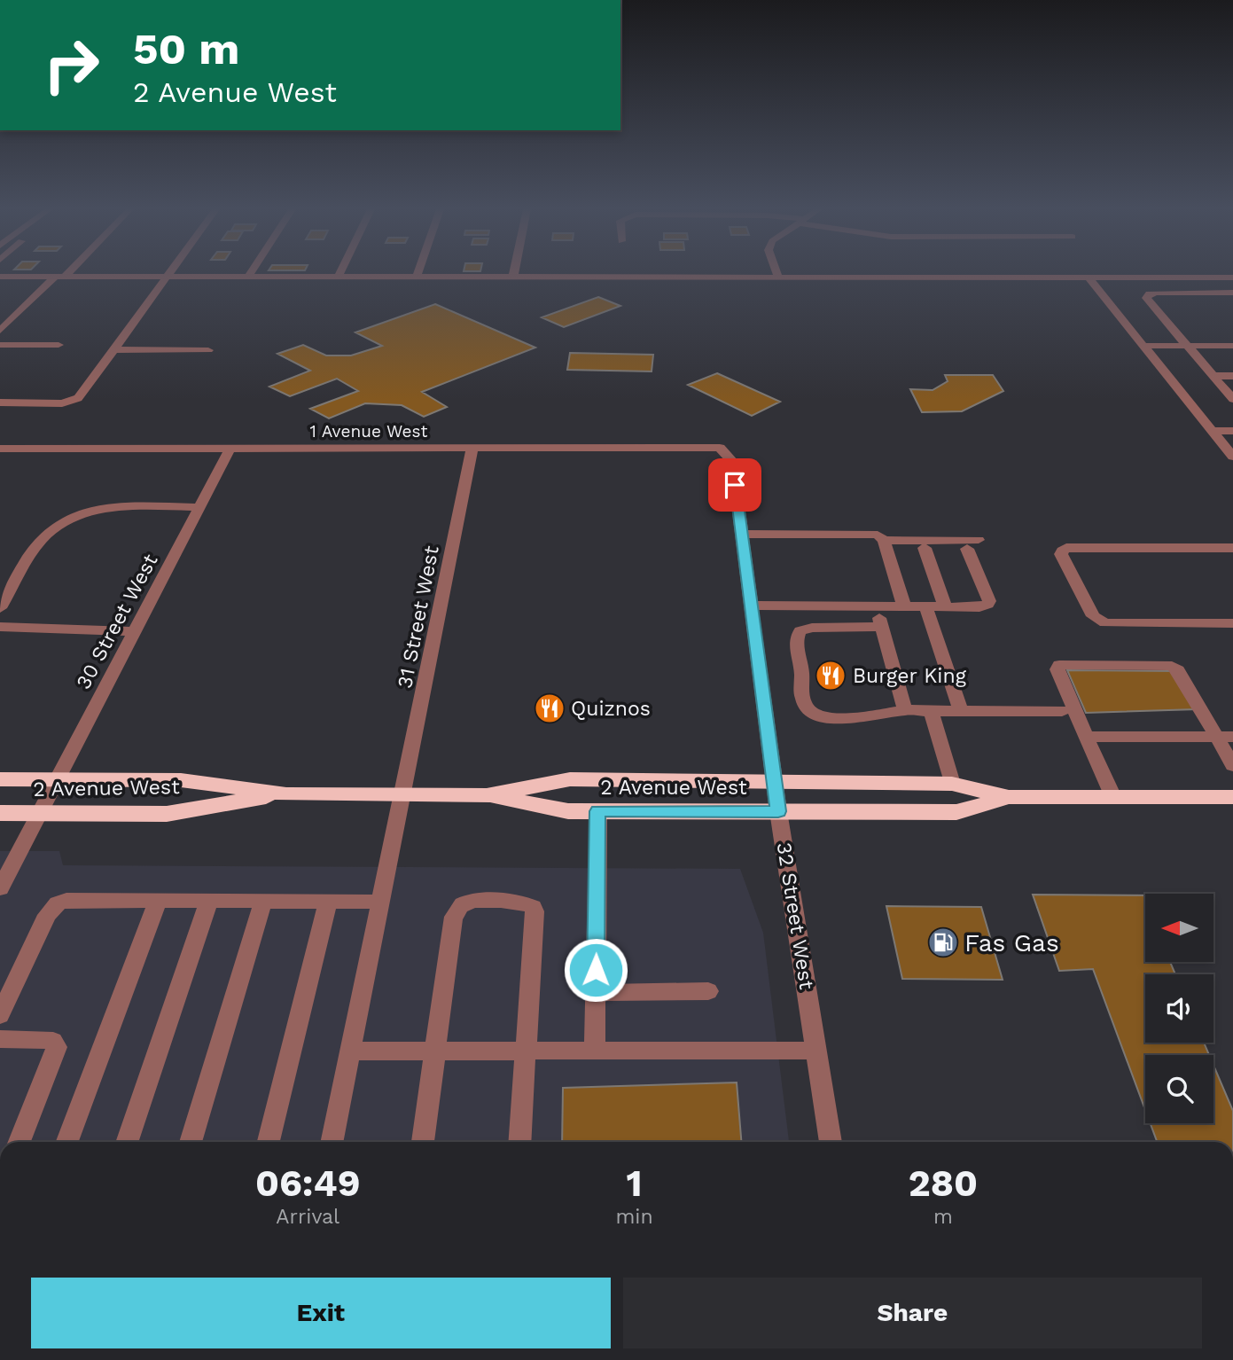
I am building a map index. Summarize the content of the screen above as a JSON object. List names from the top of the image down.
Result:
{
  "streets": {
    "highway": ["2 Avenue West"],
    "street": [
      "1 Avenue West",
      "31 Street West",
      "30 Street West",
      "32 Street West"
    ]
  },
  "crossings": [
    ["1 Avenue West", "31 Street West"],
    ["1 Avenue West", "30 Street West"],
    ["1 Avenue West", "32 Street West"],
    ["31 Street West", "2 Avenue West"],
    ["30 Street West", "2 Avenue West"],
    ["2 Avenue West", "32 Street West"]
  ],
  "places": {
    "restaurant": ["Burger King", "Quiznos"],
    "fuel station": ["Fas Gas"]
  },
  "north": "left",
  "page": {
    "turn": ["50 m", "2 Avenue West"],
    "eta": [
      "06:49",
      "Arrival",
      "1",
      "min",
      "280",
      "m"
    ],
    "buttons": ["Exit", "Share"]
  }
}
